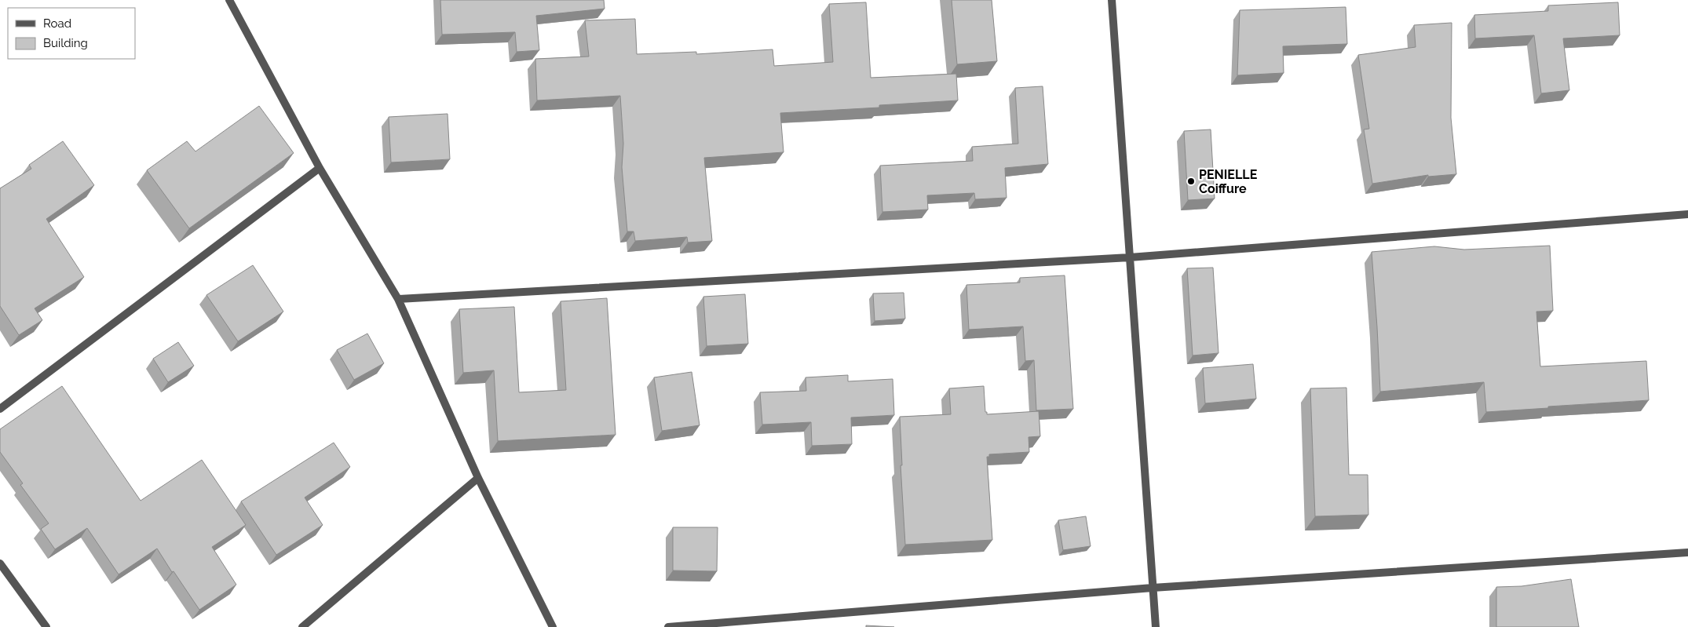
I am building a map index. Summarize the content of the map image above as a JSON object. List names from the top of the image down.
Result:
{
  "places": ["PENIELLE Coiffure"],
  "legend": ["Road", "Building"]
}
